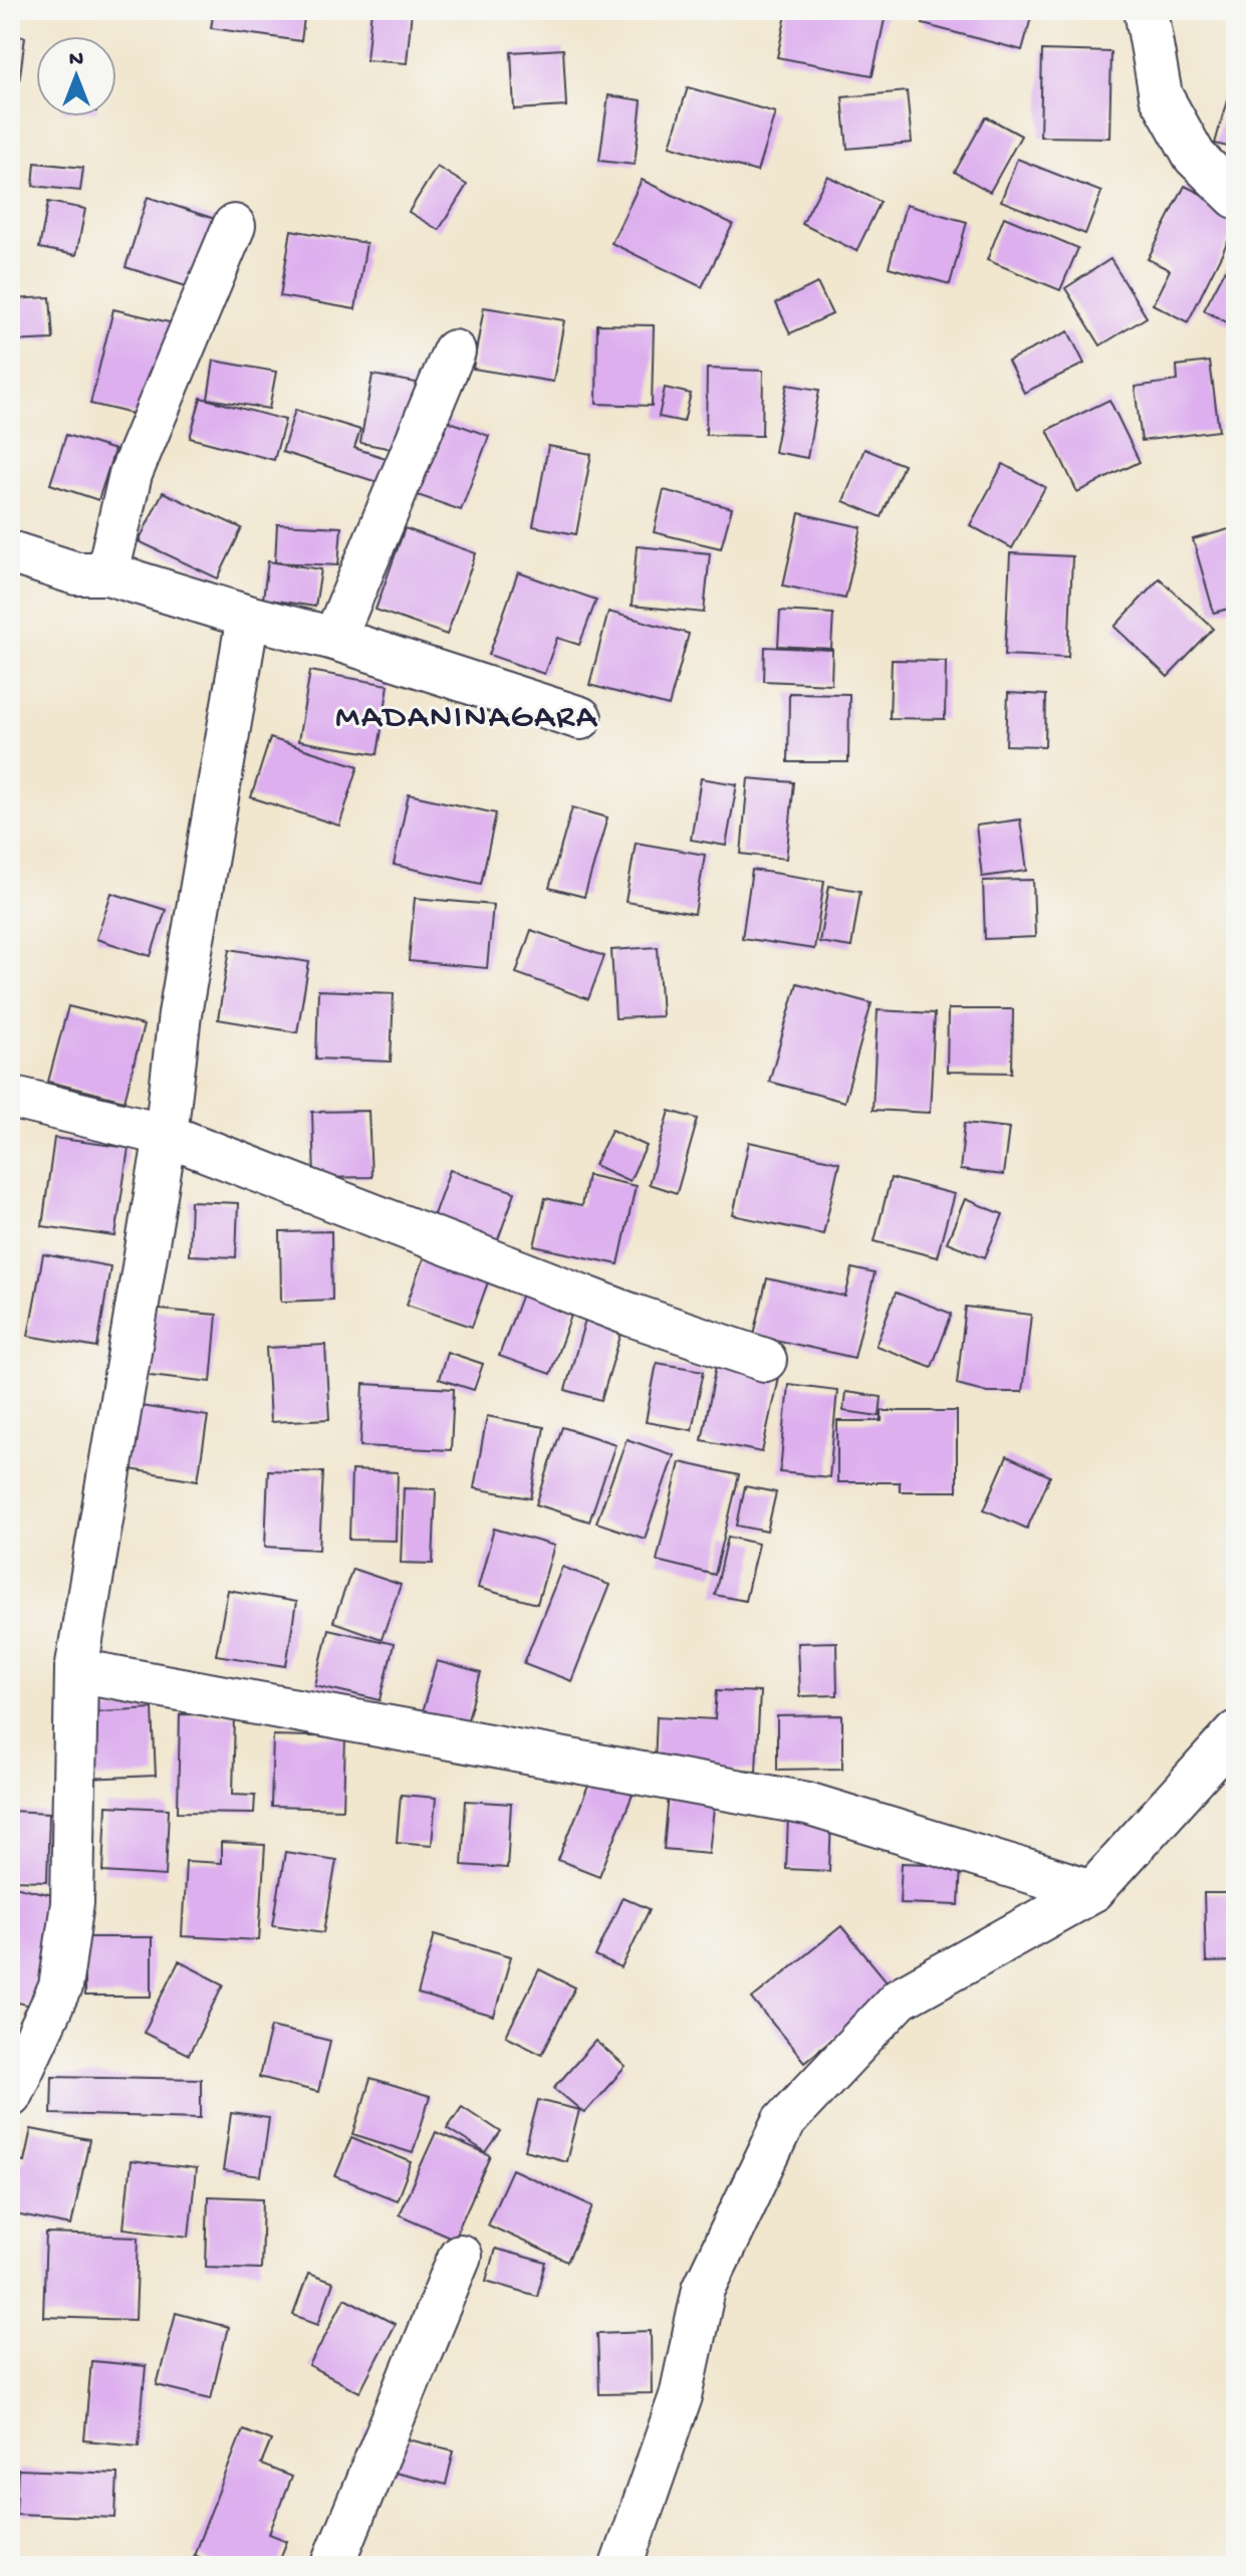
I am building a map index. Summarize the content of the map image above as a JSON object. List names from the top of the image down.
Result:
{
  "districts": ["MADANINAGARA"],
  "north": "top"
}
